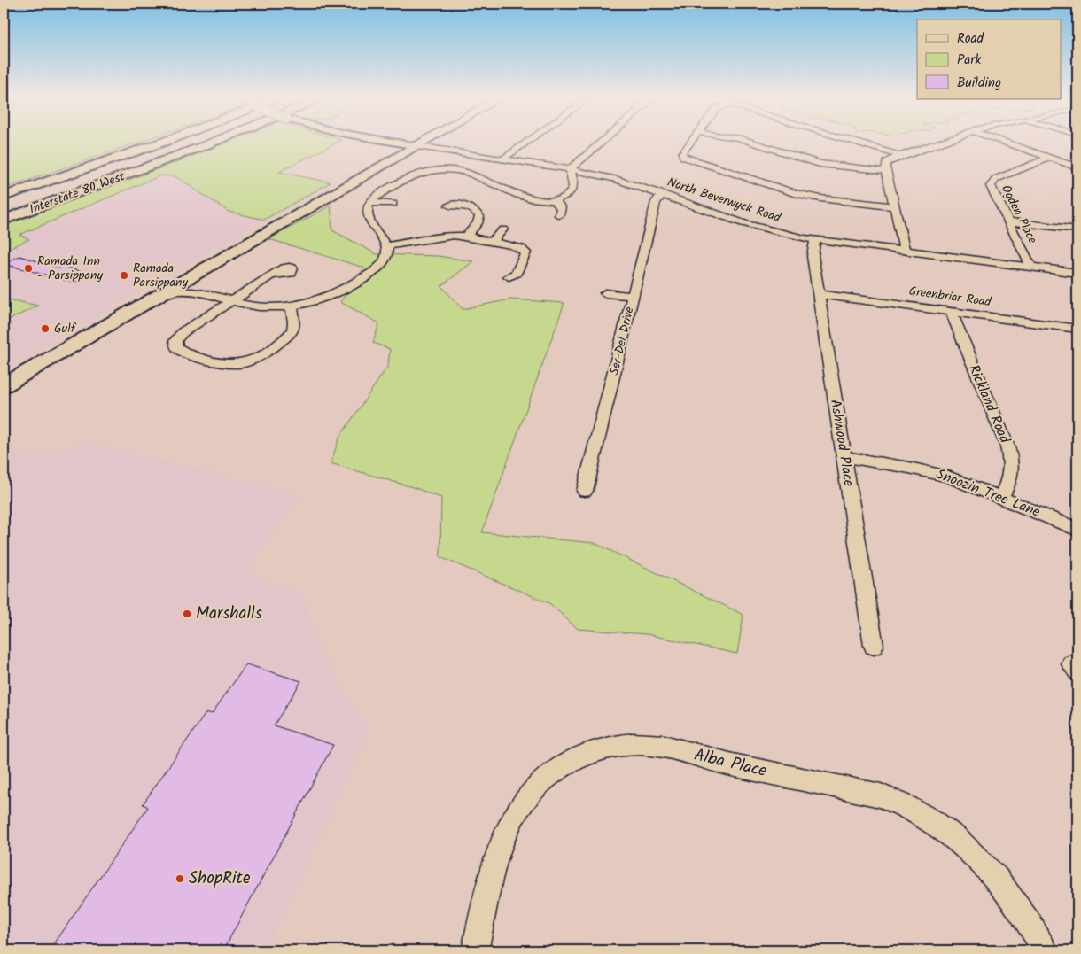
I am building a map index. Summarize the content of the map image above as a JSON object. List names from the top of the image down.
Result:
{
  "streets": {
    "highway": ["Interstate 80 West"],
    "street": [
      "North Beverwyck Road",
      "Ogden Place",
      "Greenbriar Road",
      "Ser-Del Drive",
      "Rickland Road",
      "Ashwood Place",
      "Snoozin Tree Lane",
      "Alba Place"
    ]
  },
  "crossings": [
    ["North Beverwyck Road", "Ogden Place"],
    ["North Beverwyck Road", "Ser-Del Drive"],
    ["North Beverwyck Road", "Ashwood Place"],
    ["Greenbriar Road", "Rickland Road"],
    ["Greenbriar Road", "Ashwood Place"],
    ["Rickland Road", "Snoozin Tree Lane"],
    ["Ashwood Place", "Snoozin Tree Lane"]
  ],
  "places": [
    "Ramada Inn - Parsippany",
    "Ramada Parsippany",
    "Gulf",
    "Marshalls",
    "ShopRite"
  ],
  "legend": ["Road", "Park", "Building"]
}
